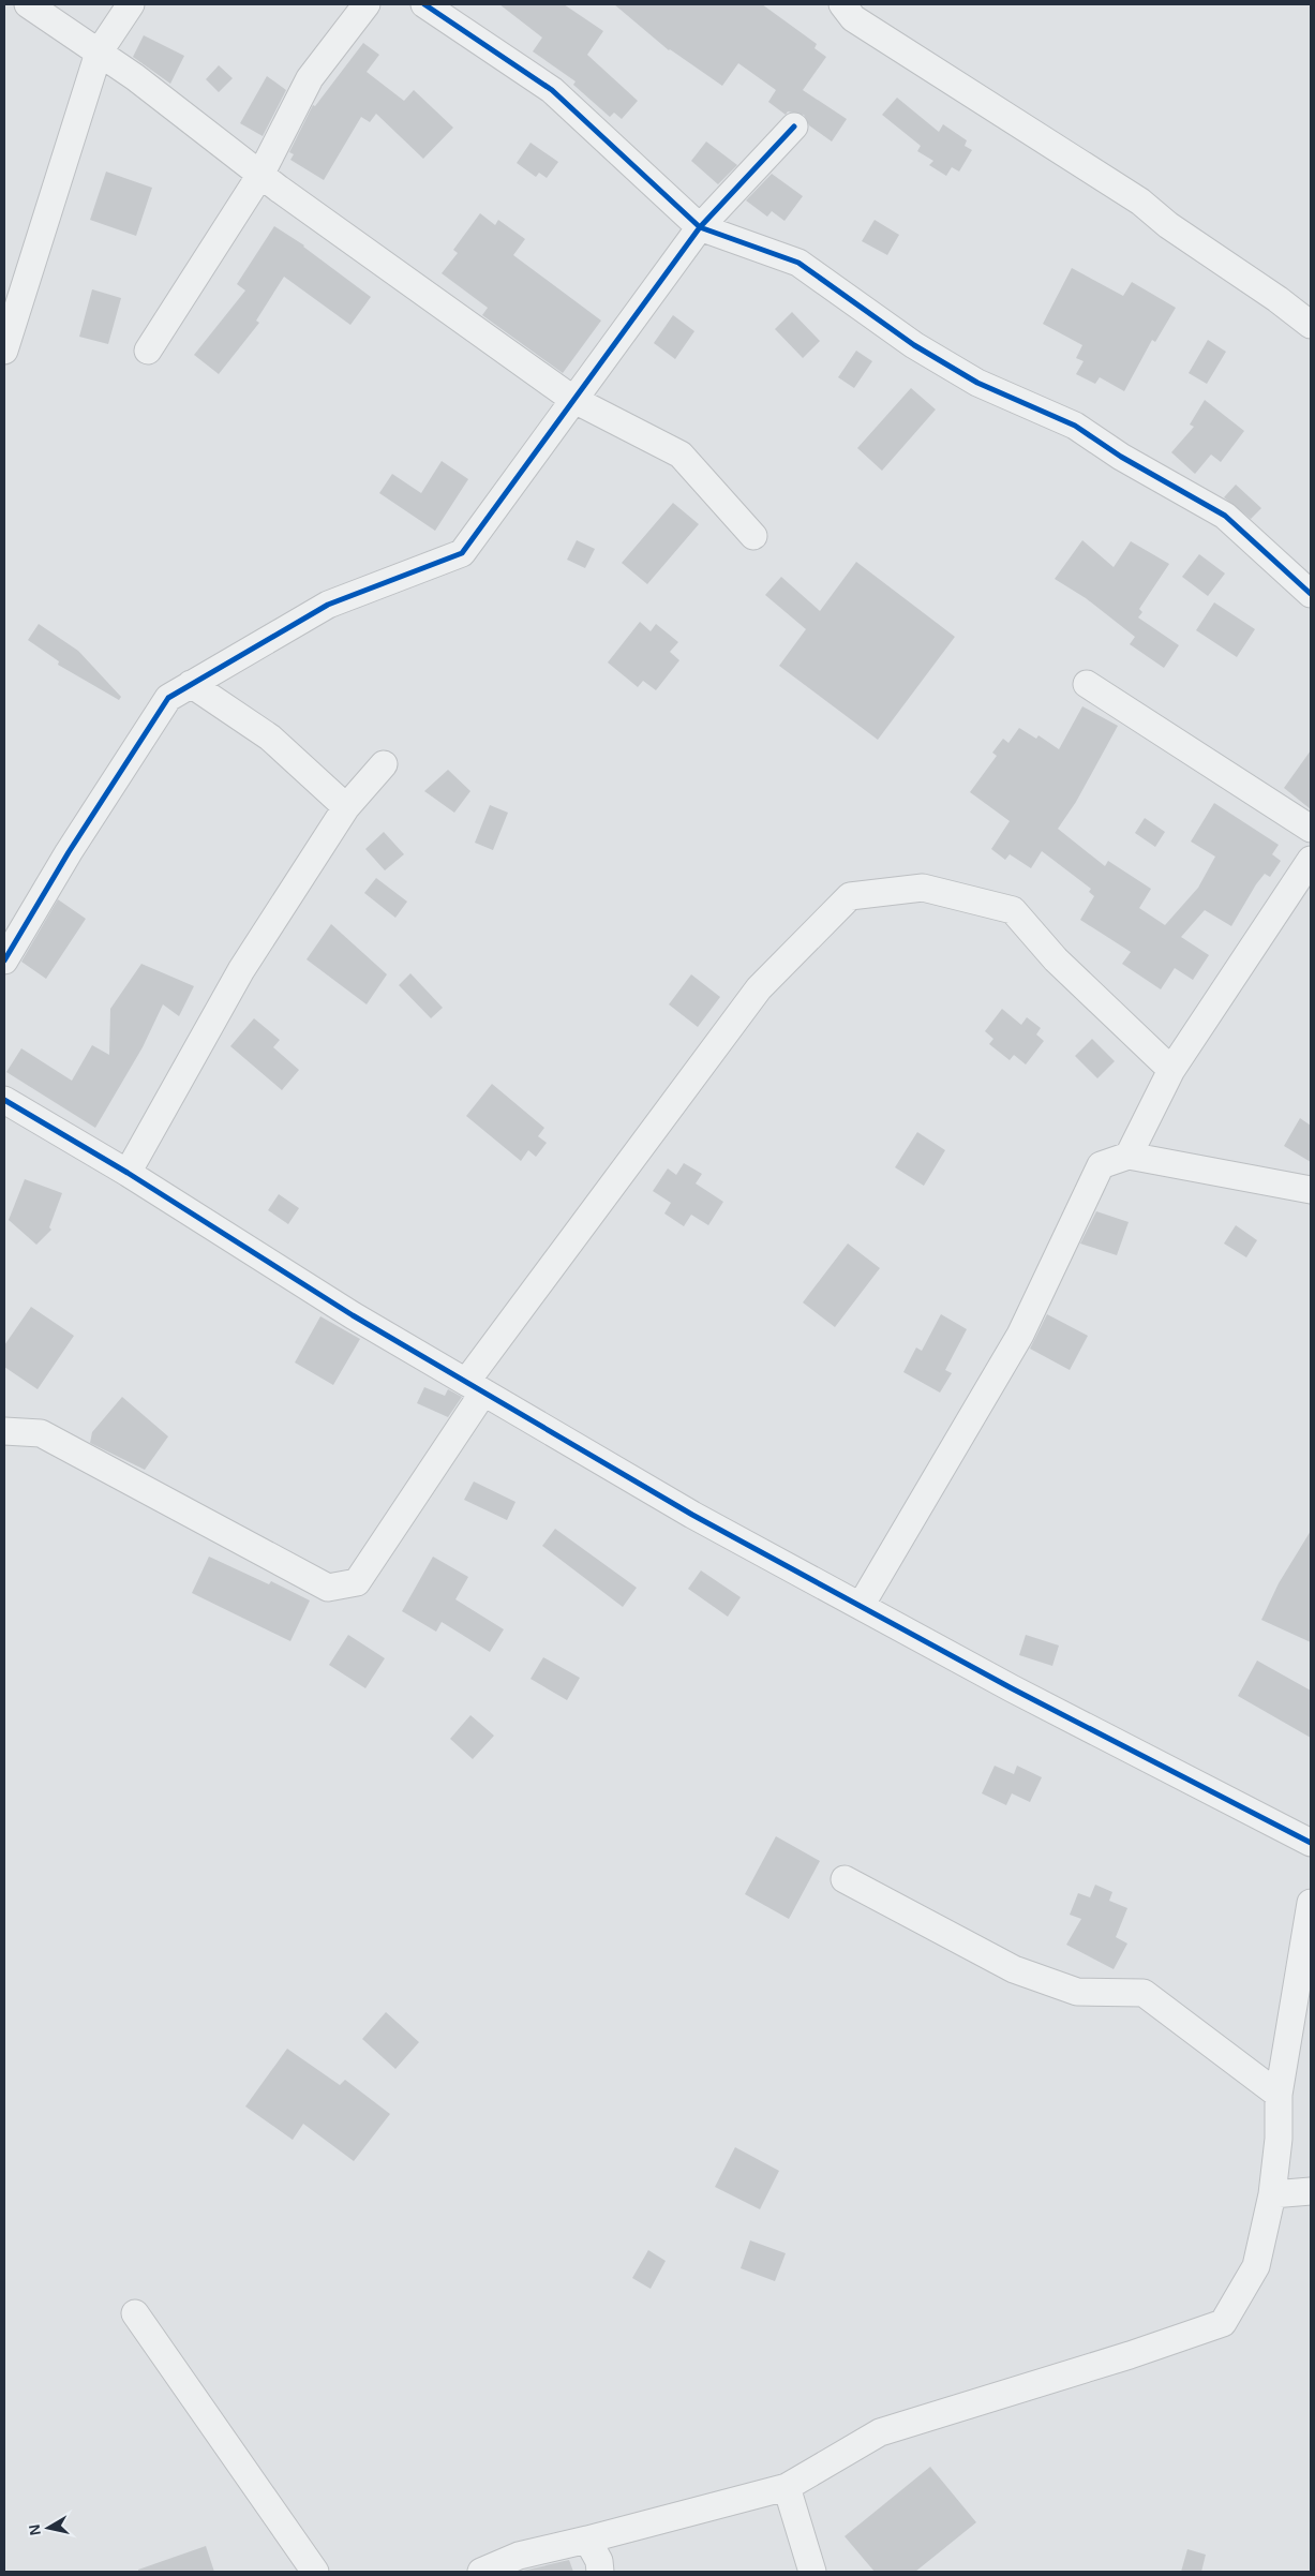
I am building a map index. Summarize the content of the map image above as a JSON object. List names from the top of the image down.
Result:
{
  "north": "left"
}
